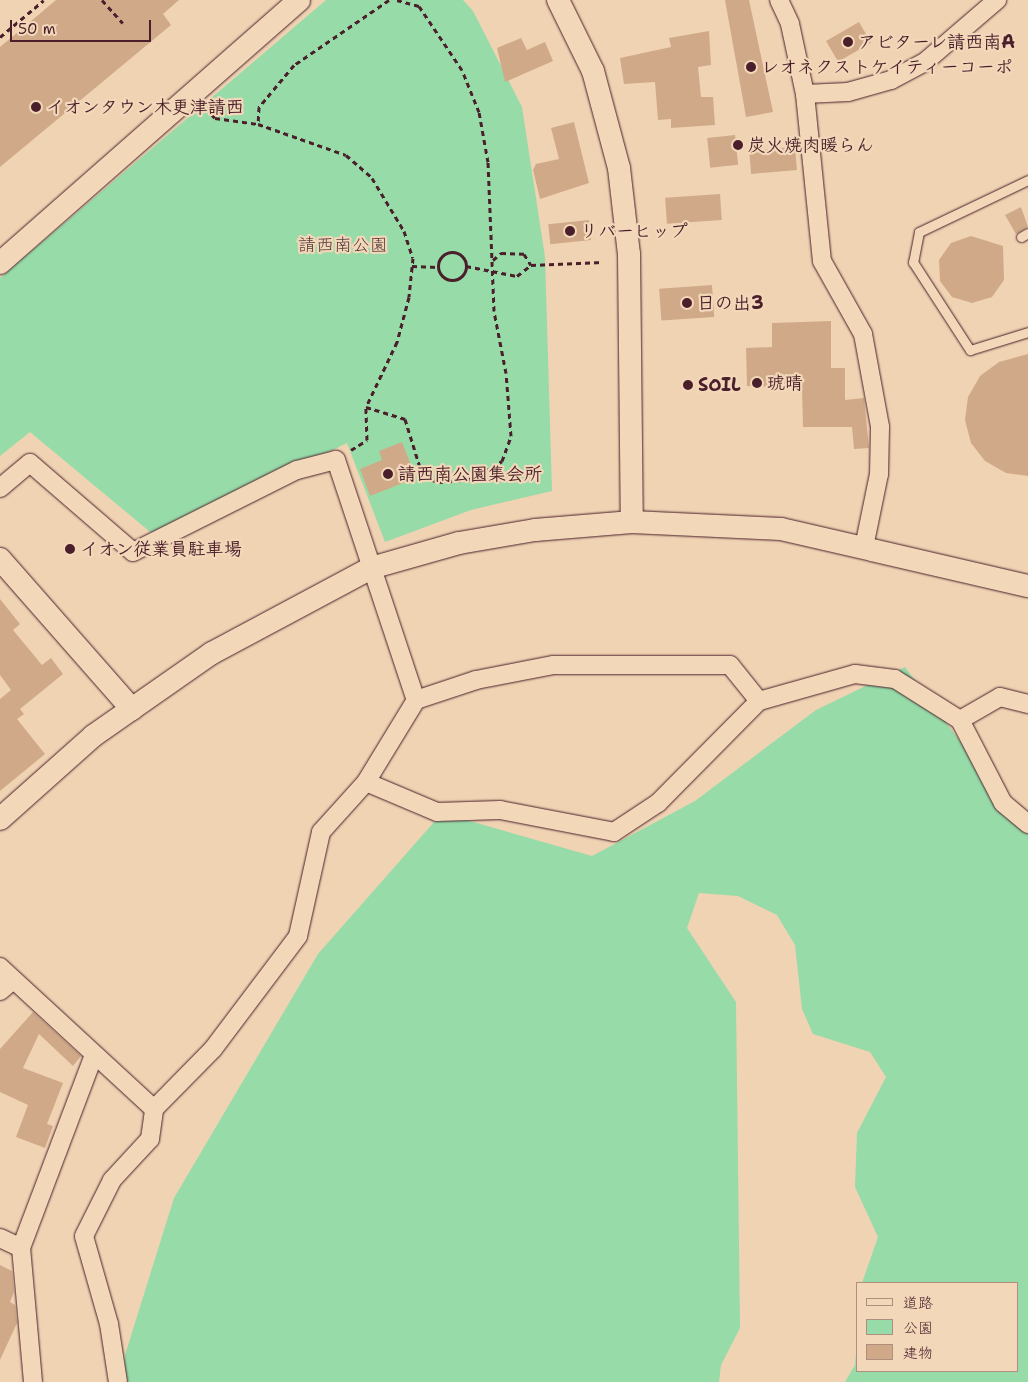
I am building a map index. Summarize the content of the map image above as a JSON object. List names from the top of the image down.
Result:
{
  "parks": ["請西南公園"],
  "places": [
    "アビターレ請西南A",
    "レオネクストケイティーコーポ",
    "イオンタウン木更津請西",
    "炭火焼肉暖らん",
    "リバーヒップ",
    "日の出3",
    "琥晴",
    "SOIL",
    "請西南公園集会所",
    "イオン従業員駐車場"
  ],
  "legend": ["道路", "公園", "建物"],
  "scale_bar": "50 m"
}
